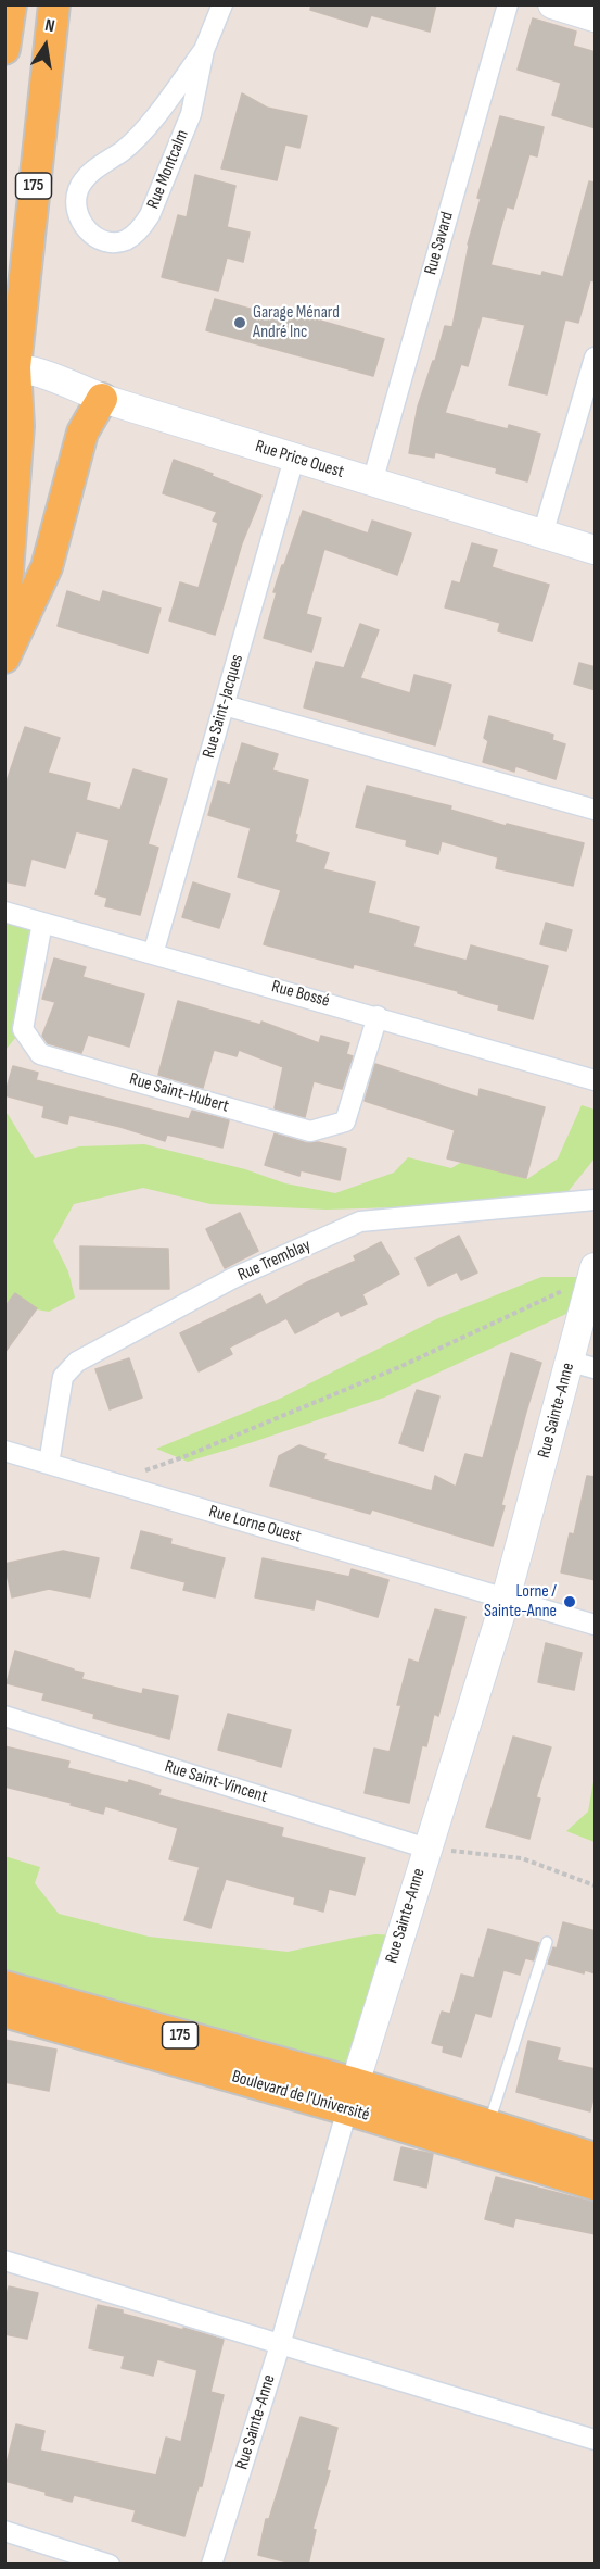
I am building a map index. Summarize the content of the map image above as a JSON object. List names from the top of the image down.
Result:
{
  "streets": {
    "main road": ["175", "Boulevard de l'Université"],
    "street": [
      "Rue Montcalm",
      "Rue Savard",
      "Rue Price Ouest",
      "Rue Saint-Jacques",
      "Rue Bossé",
      "Rue Saint-Hubert",
      "Rue Tremblay",
      "Rue Sainte-Anne",
      "Rue Lorne Ouest",
      "Rue Saint-Vincent"
    ]
  },
  "crossings": [
    ["175", "Rue Price Ouest"],
    ["Rue Savard", "Rue Price Ouest"],
    ["Rue Price Ouest", "Rue Saint-Jacques"],
    ["Rue Saint-Jacques", "Rue Bossé"],
    ["Rue Bossé", "Rue Saint-Hubert"],
    ["Rue Tremblay", "Rue Lorne Ouest"],
    ["Rue Sainte-Anne", "Rue Lorne Ouest"],
    ["Rue Sainte-Anne", "Rue Saint-Vincent"],
    ["Rue Sainte-Anne", "Boulevard de l'Université"]
  ],
  "places": ["Garage Ménard André Inc", "Lorne / Sainte-Anne"],
  "north": "top"
}
